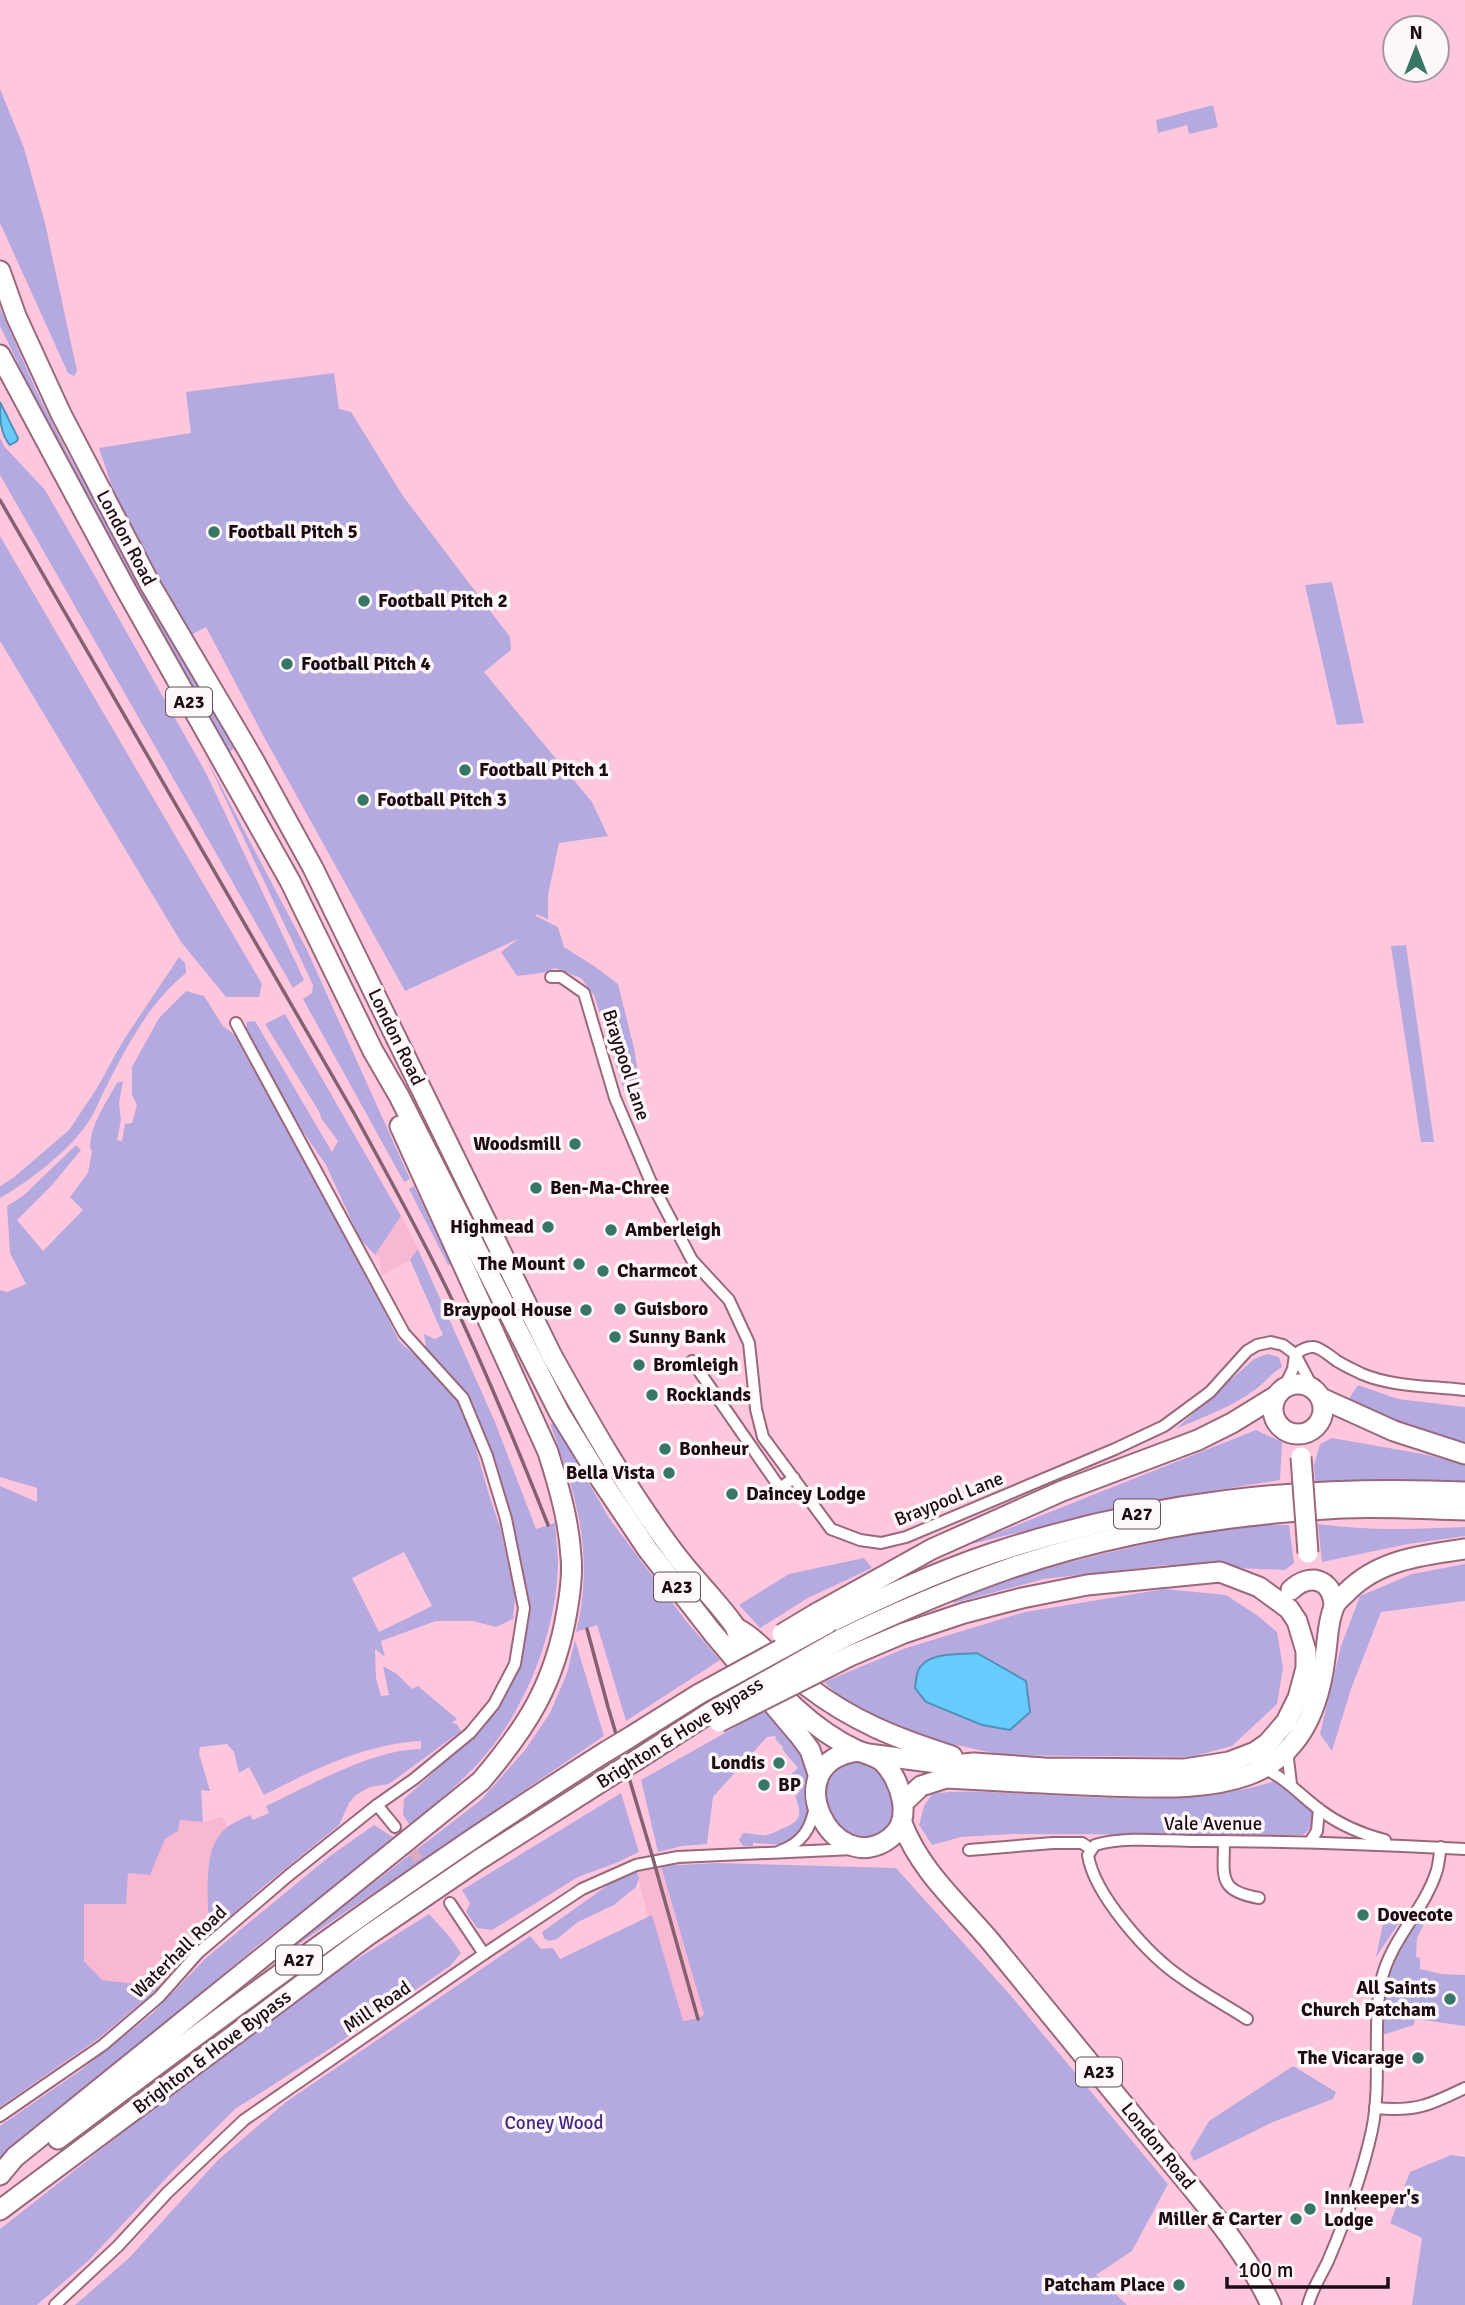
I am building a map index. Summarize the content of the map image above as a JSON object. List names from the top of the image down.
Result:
{
  "streets": {
    "highway": [
      "London Road",
      "A23",
      "A27",
      "Brighton & Hove Bypass"
    ],
    "street": [
      "Braypool Lane",
      "Vale Avenue",
      "Waterhall Road",
      "Mill Road"
    ]
  },
  "crossings": [
    ["London Road", "Mill Road"],
    ["A27", "Brighton & Hove Bypass"]
  ],
  "parks": ["Coney Wood"],
  "places": [
    "Football Pitch 5",
    "Football Pitch 2",
    "Football Pitch 4",
    "Football Pitch 1",
    "Football Pitch 3",
    "Woodsmill",
    "Ben-Ma-Chree",
    "Highmead",
    "Amberleigh",
    "The Mount",
    "Charmcot",
    "Guisboro",
    "Braypool House",
    "Sunny Bank",
    "Bromleigh",
    "Rocklands",
    "Bonheur",
    "Bella Vista",
    "Daincey Lodge",
    "Londis",
    "BP",
    "Dovecote",
    "All Saints Church Patcham",
    "The Vicarage",
    "Innkeeper's Lodge",
    "Miller & Carter",
    "Patcham Place"
  ],
  "scale_bar": "100 m",
  "north": "top"
}
